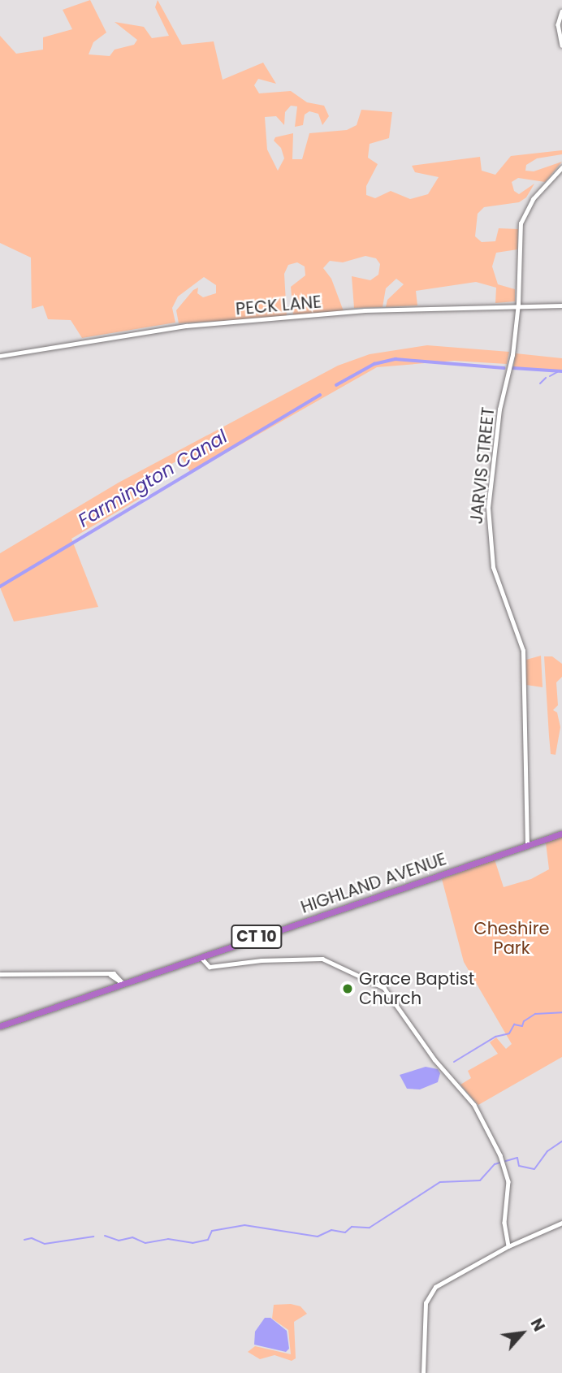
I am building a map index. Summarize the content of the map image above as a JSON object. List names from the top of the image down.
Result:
{
  "streets": {
    "highway": ["HIGHLAND AVENUE", "CT 10"],
    "street": ["PECK LANE", "JARVIS STREET"]
  },
  "crossings": [
    ["PECK LANE", "JARVIS STREET"],
    ["JARVIS STREET", "HIGHLAND AVENUE"]
  ],
  "water": ["Farmington Canal"],
  "parks": ["Cheshire Park"],
  "places": ["Grace Baptist Church"],
  "north": "top right"
}
